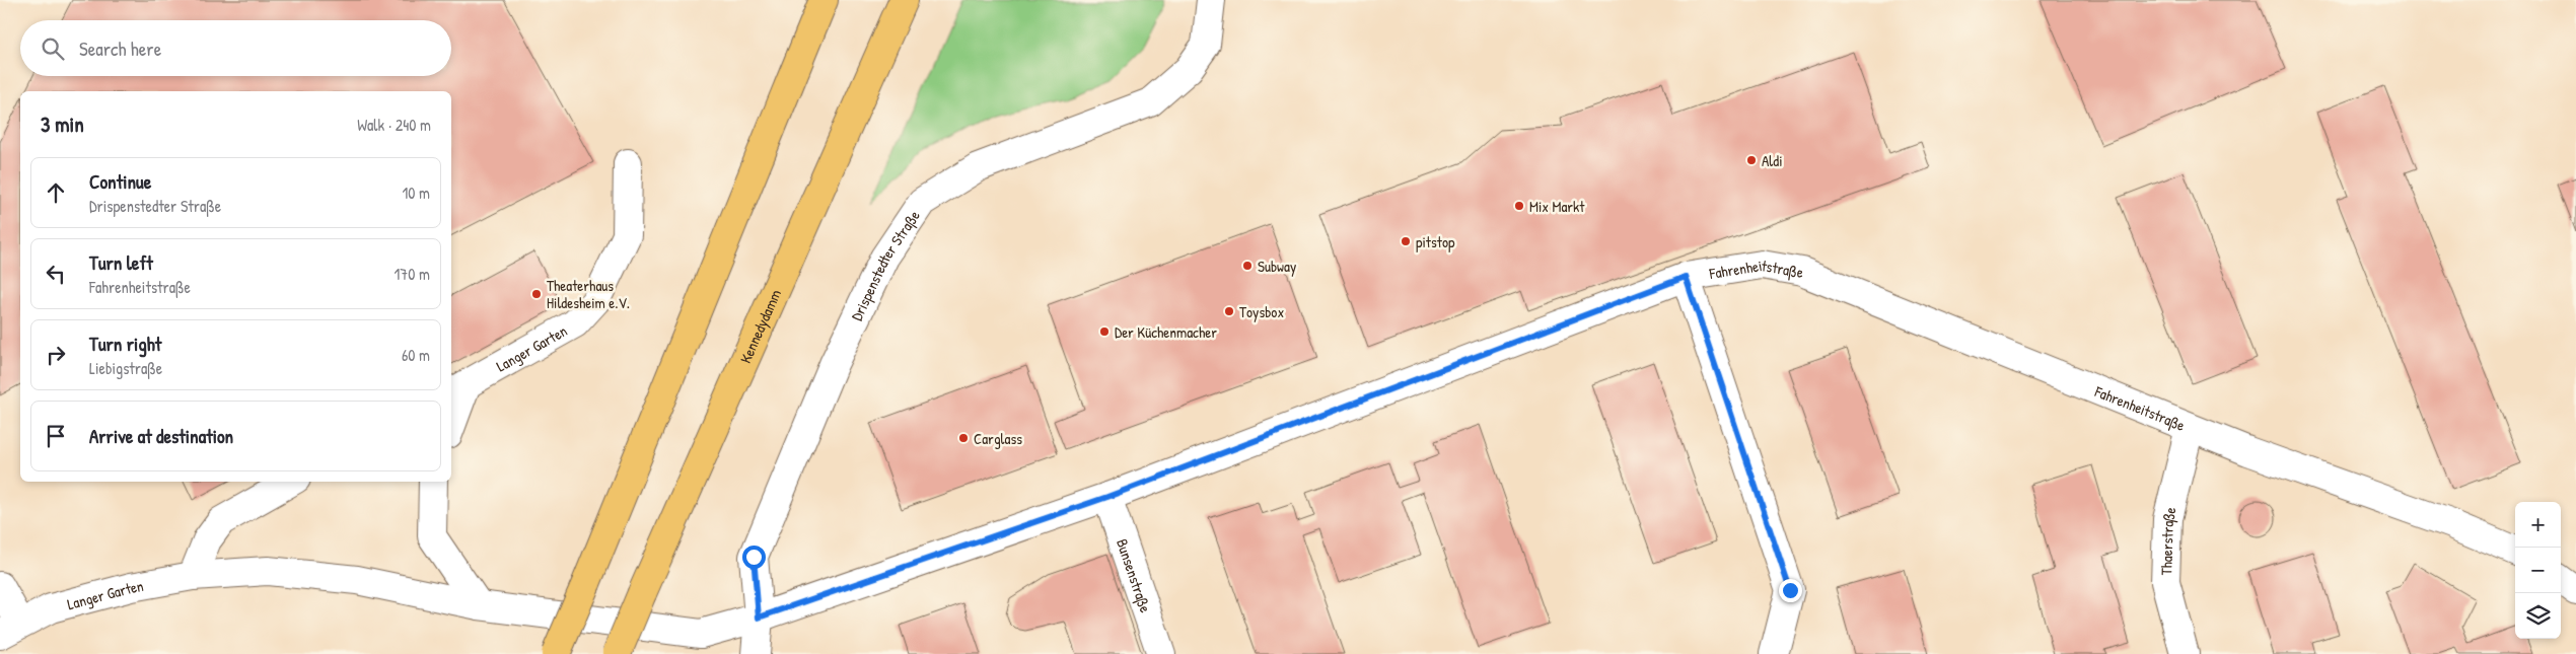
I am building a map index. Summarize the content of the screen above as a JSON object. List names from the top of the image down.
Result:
{
  "streets": {
    "main road": ["Kennedydamm"],
    "street": [
      "Drispenstedter Straße",
      "Fahrenheitstraße",
      "Langer Garten",
      "Thaerstraße",
      "Bunsenstraße"
    ]
  },
  "crossings": [
    ["Drispenstedter Straße", "Fahrenheitstraße"],
    ["Drispenstedter Straße", "Langer Garten"],
    ["Fahrenheitstraße", "Langer Garten"],
    ["Fahrenheitstraße", "Thaerstraße"],
    ["Fahrenheitstraße", "Bunsenstraße"]
  ],
  "places": [
    "Aldi",
    "Mix Markt",
    "pitstop",
    "Subway",
    "Theaterhaus Hildesheim e.V.",
    "Toysbox",
    "Der Küchenmacher",
    "Carglass"
  ],
  "page": {
    "search": "Search here",
    "heading": ["3 min", "Walk · 240 m"],
    "list": [
      ["Continue", "Drispenstedter Straße", "10 m"],
      ["Turn left", "Fahrenheitstraße", "170 m"],
      ["Turn right", "Liebigstraße", "60 m"],
      "Arrive at destination"
    ],
    "map_buttons": ["+", "−"]
  }
}
